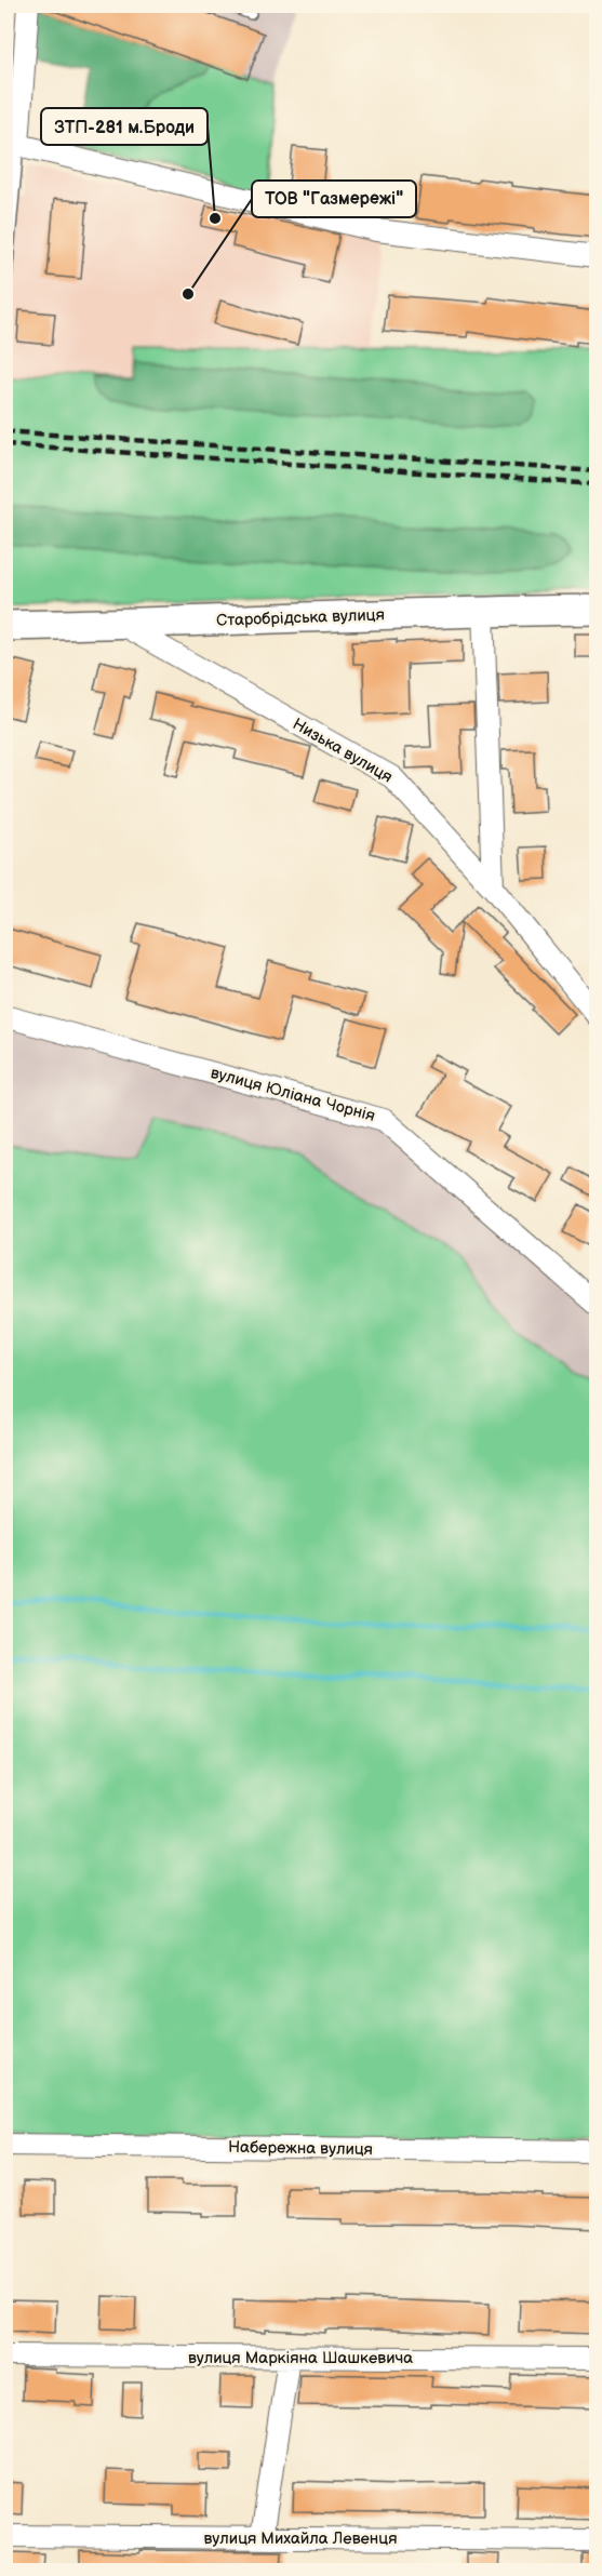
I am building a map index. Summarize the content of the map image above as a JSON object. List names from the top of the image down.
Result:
{
  "streets": {
    "street": [
      "Старобрідська вулиця",
      "Низька вулиця",
      "вулиця Юліана Чорнія",
      "Набережна вулиця",
      "вулиця Маркіяна Шашкевича",
      "вулиця Михайла Левенця"
    ]
  },
  "crossings": [
    ["Старобрідська вулиця", "Низька вулиця"]
  ],
  "places": ["ЗТП-281 м.Броди", "ТОВ \"Газмережі\""]
}
